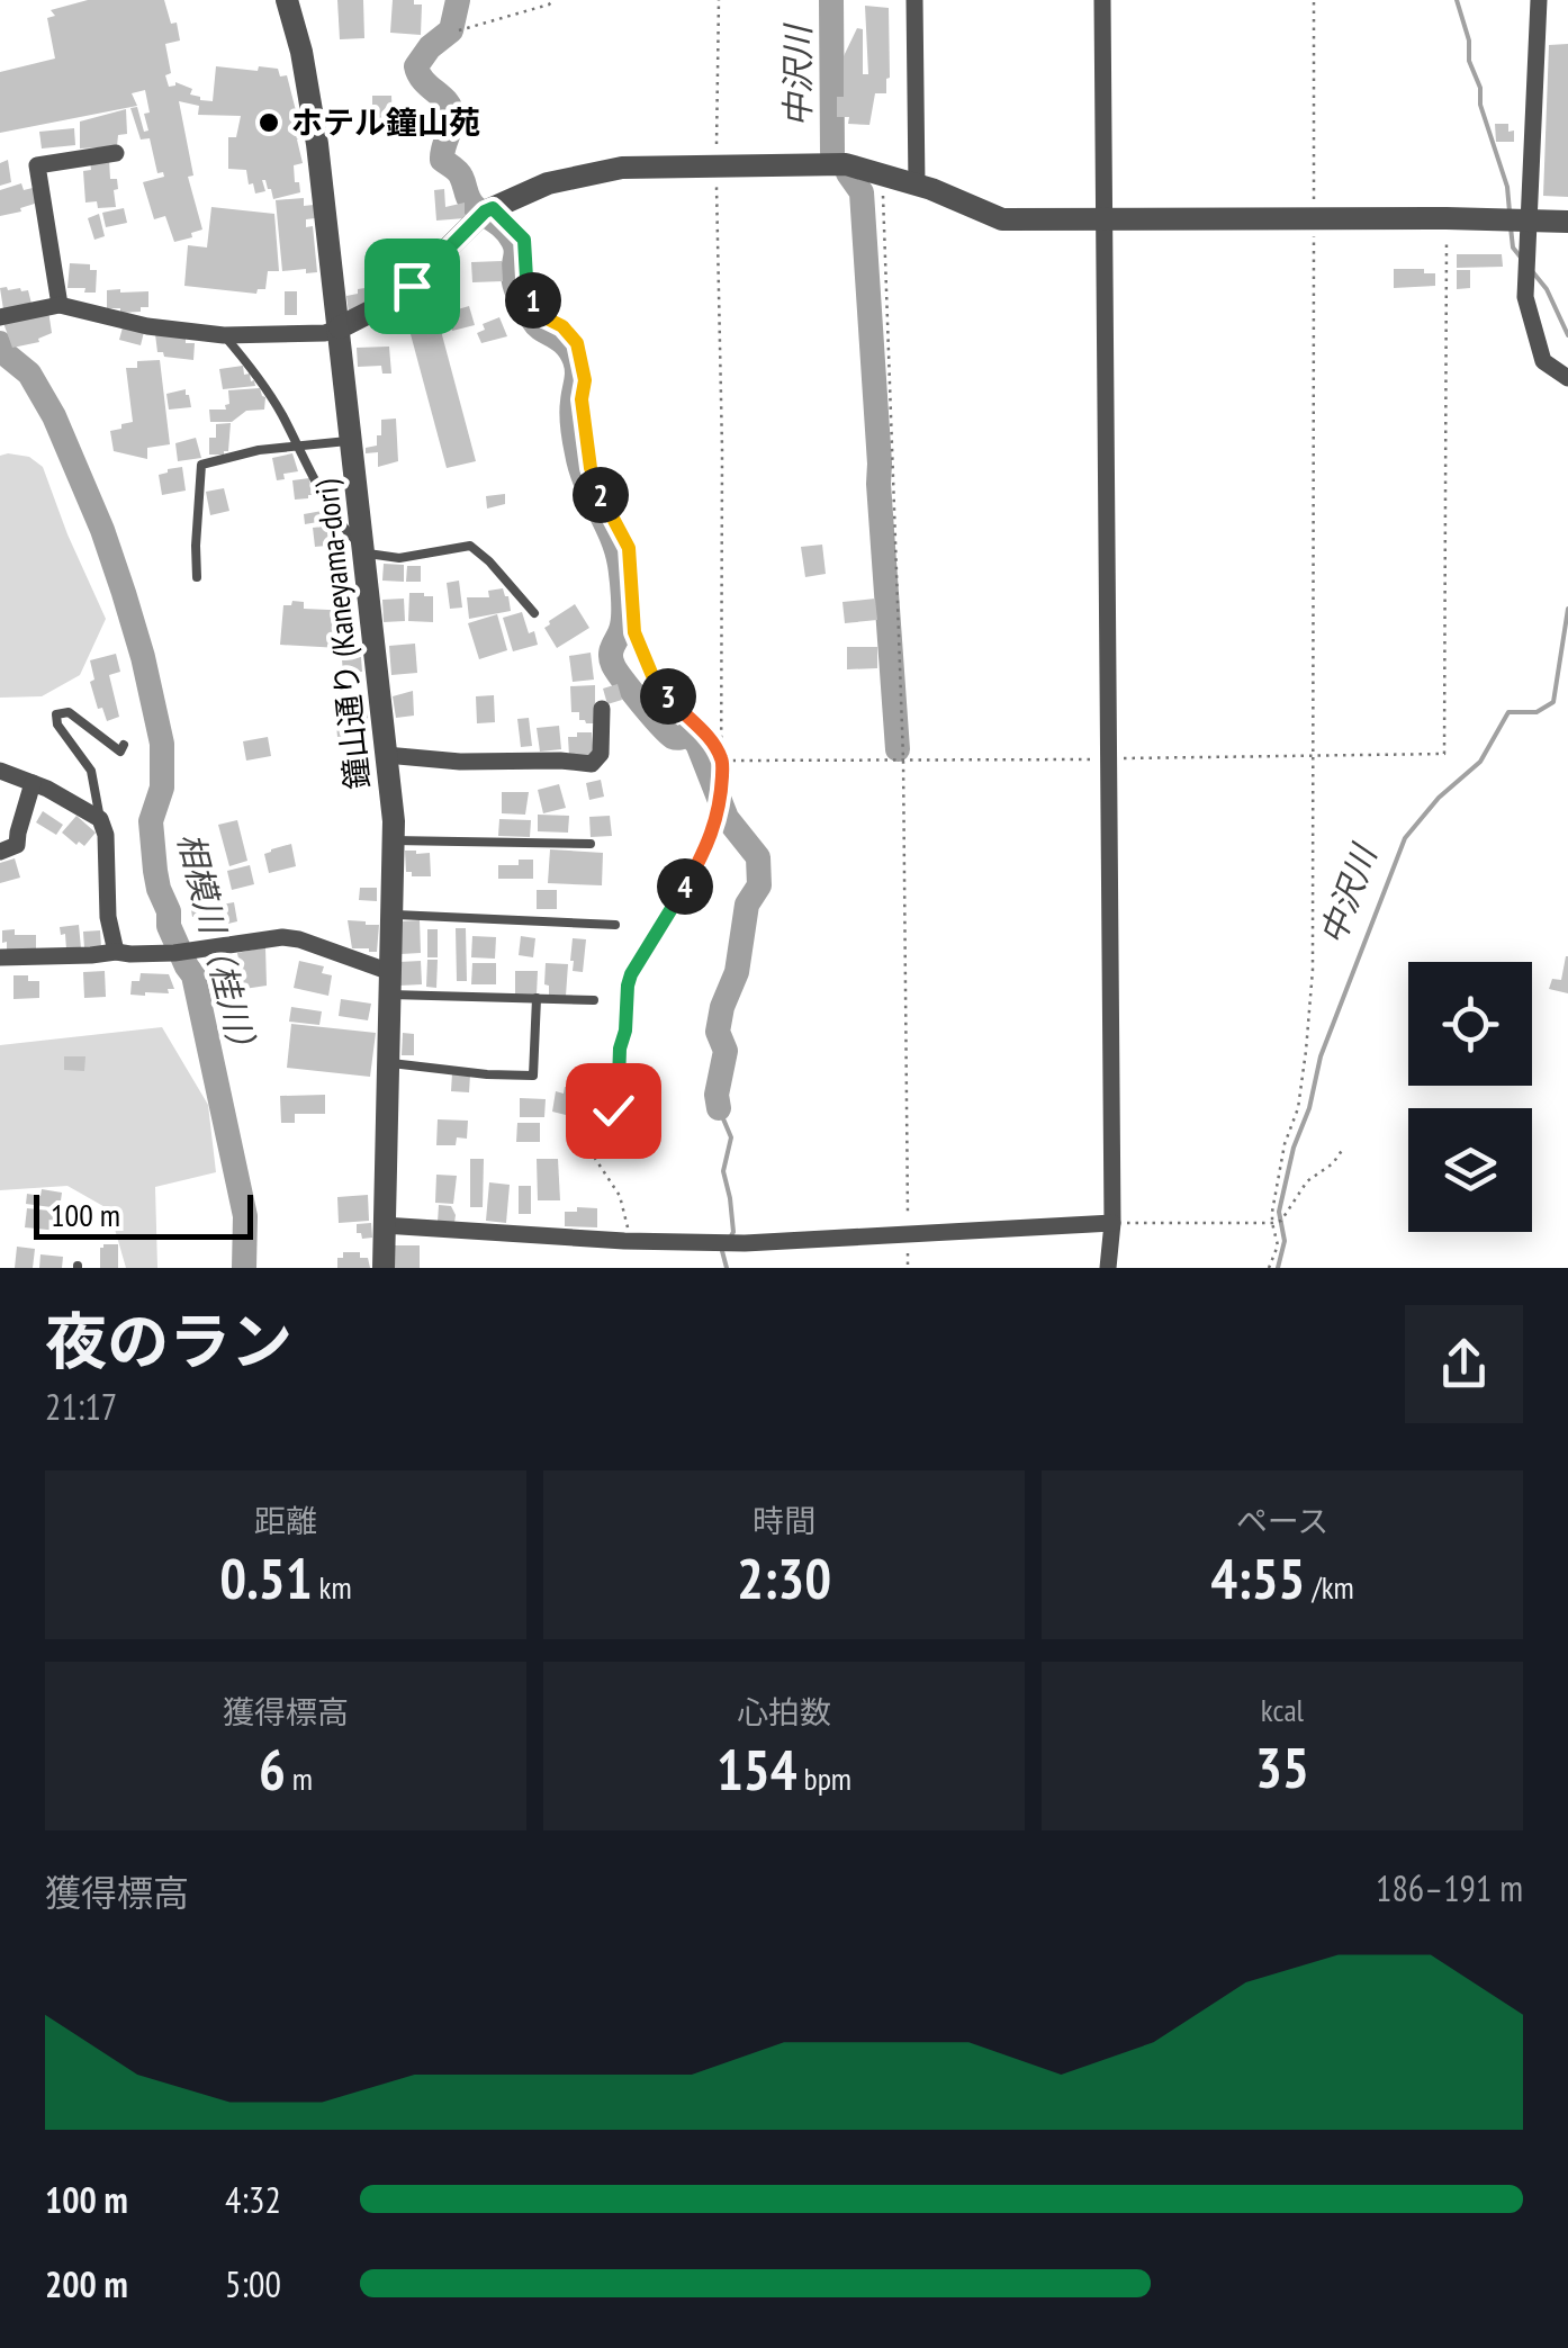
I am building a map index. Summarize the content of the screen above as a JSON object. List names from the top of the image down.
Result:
{
  "streets": {
    "street": ["鐘山通り (Kaneyama-dori)"]
  },
  "water": ["中沢川", "相模川（桂川）"],
  "places": ["ホテル鐘山苑"],
  "scale_bar": "100 m",
  "page": {
    "pins": [
      "1",
      "2",
      "3",
      "4"
    ],
    "scale": "100 m",
    "heading": ["夜のラン", "21:17"],
    "stats": [
      ["距離", "0.51 km"],
      ["時間", "2:30"],
      ["ペース", "4:55 /km"],
      ["獲得標高", "6 m"],
      ["心拍数", "154 bpm"],
      ["kcal", "35"]
    ],
    "chart": ["獲得標高", "186–191 m"],
    "list": [
      {
        "name": "100 m",
        "note": "4:32"
      },
      {
        "name": "200 m",
        "note": "5:00"
      }
    ]
  }
}
